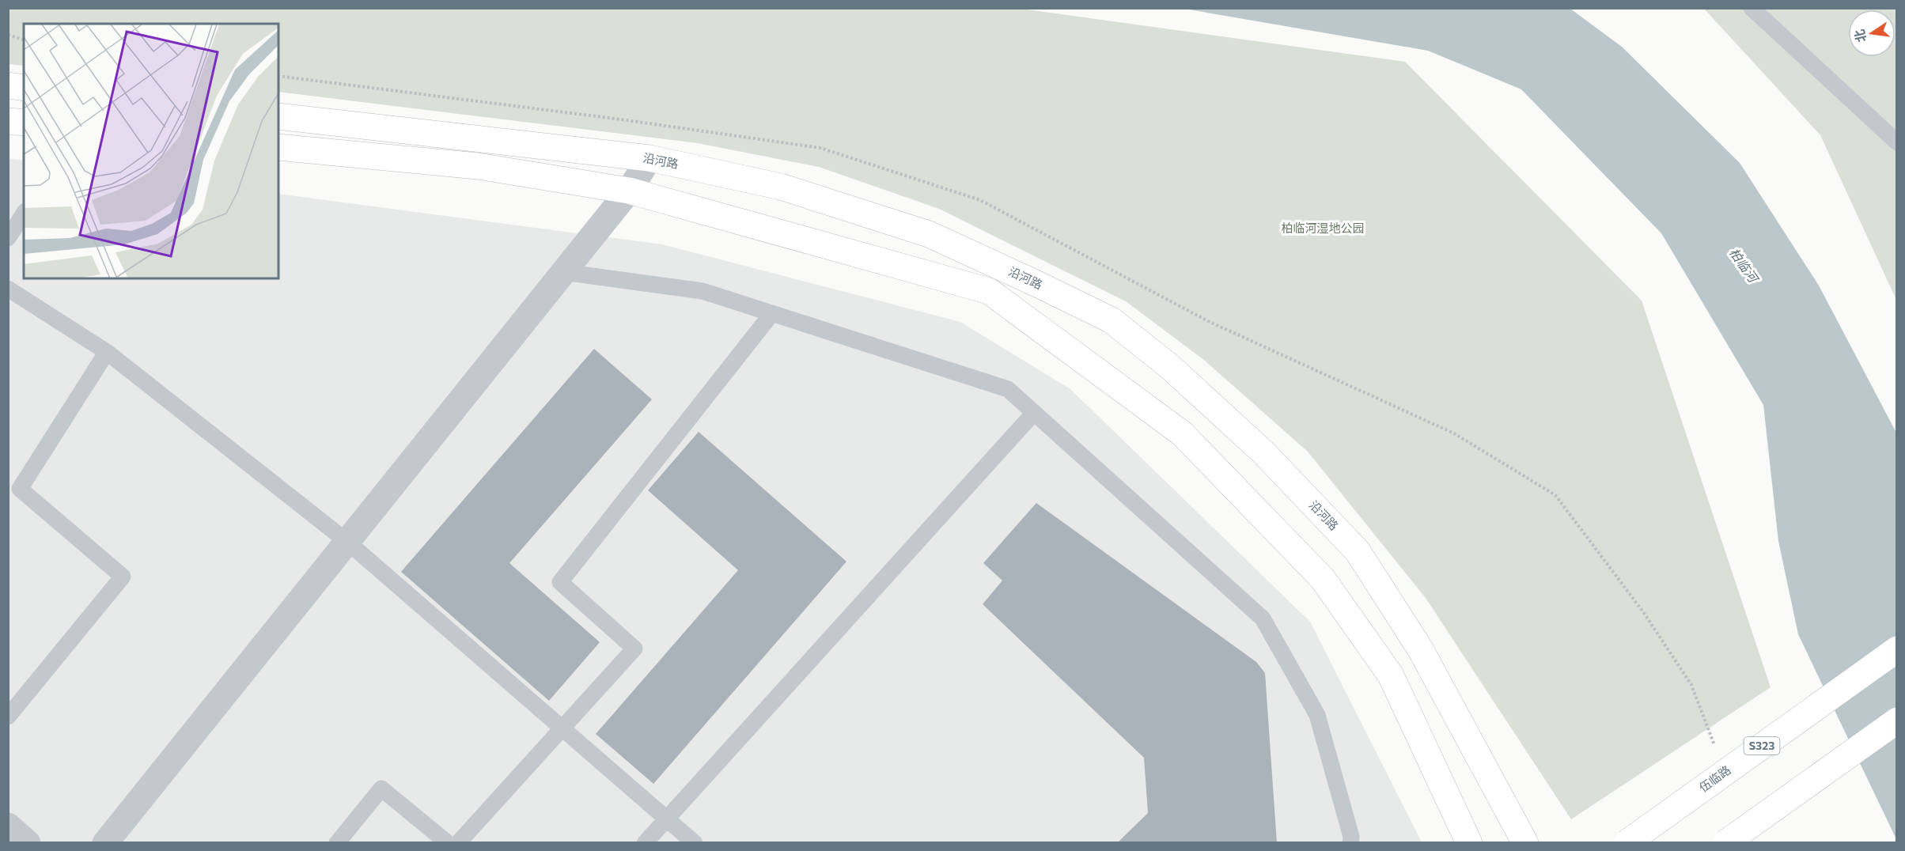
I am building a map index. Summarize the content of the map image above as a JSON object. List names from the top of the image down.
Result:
{
  "streets": {
    "street": ["沿河路", "S323", "伍临路"]
  },
  "water": ["柏临河"],
  "parks": ["柏临河湿地公园"],
  "north": "left"
}
